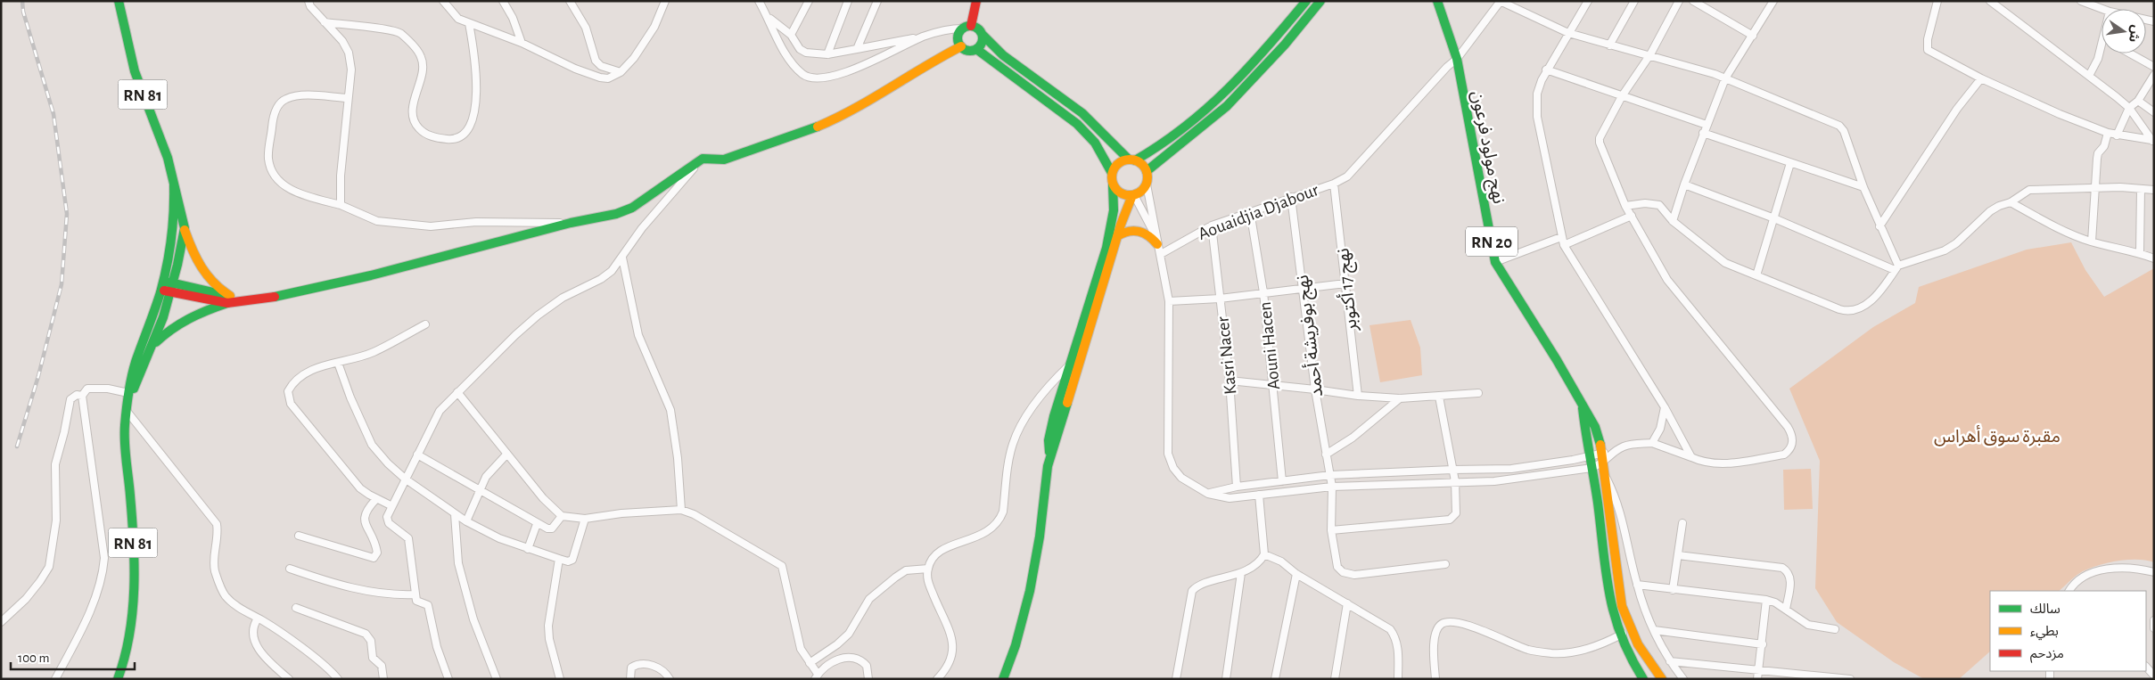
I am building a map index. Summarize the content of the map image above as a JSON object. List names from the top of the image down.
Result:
{
  "streets": {
    "main road": ["RN 81", "نهج مولود فرعون", "RN 20"],
    "street": [
      "Aouaidjia Djabour",
      "نهج 17 أكتوبر",
      "نهج بوفريشة أحمد",
      "Aouni Hacen",
      "Kasri Nacer"
    ]
  },
  "crossings": [
    ["نهج مولود فرعون", "Aouaidjia Djabour"],
    ["نهج مولود فرعون", "RN 20"],
    ["Aouaidjia Djabour", "RN 20"],
    ["Aouaidjia Djabour", "نهج 17 أكتوبر"],
    ["Aouaidjia Djabour", "نهج بوفريشة أحمد"],
    ["Aouaidjia Djabour", "Aouni Hacen"],
    ["Aouaidjia Djabour", "Kasri Nacer"]
  ],
  "parks": ["مقبرة سوق أهراس"],
  "legend": ["سالك", "بطيء", "مزدحم"],
  "scale_bar": "100 m",
  "north": "right"
}
